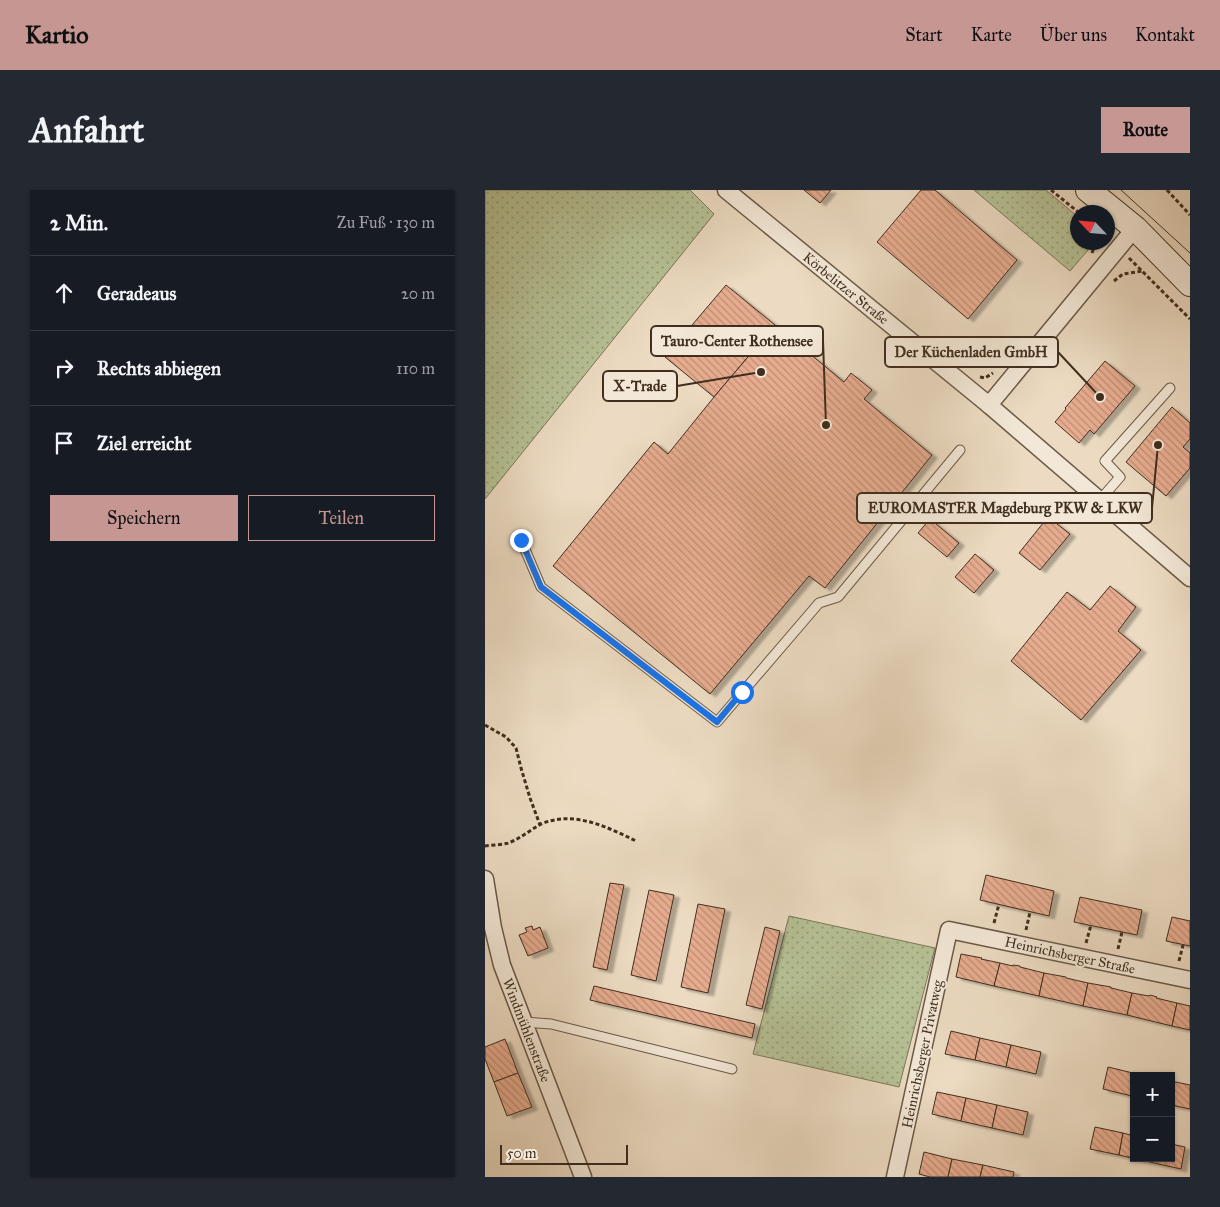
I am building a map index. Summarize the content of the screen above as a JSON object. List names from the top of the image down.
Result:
{
  "streets": {
    "street": [
      "Körbelitzer Straße",
      "Heinrichsberger Straße",
      "Windmühlenstraße",
      "Heinrichsberger Privatweg"
    ]
  },
  "crossings": [
    ["Heinrichsberger Straße", "Heinrichsberger Privatweg"]
  ],
  "places": [
    "X-Trade",
    "Der Küchenladen GmbH",
    "Tauro-Center Rothensee",
    "EUROMASTER Magdeburg PKW & LKW"
  ],
  "scale_bar": "50 m",
  "north": "top left",
  "page": {
    "header": "Kartio",
    "nav": [
      "Start",
      "Karte",
      "Über uns",
      "Kontakt"
    ],
    "buttons": [
      "Route",
      ["Speichern", "Teilen"]
    ],
    "title": "Anfahrt",
    "heading": ["2 Min.", "Zu Fuß · 130 m"],
    "list": [
      ["Geradeaus", "20 m"],
      ["Rechts abbiegen", "110 m"],
      "Ziel erreicht"
    ],
    "map_buttons": ["+", "−"],
    "scale": "50 m"
  }
}
